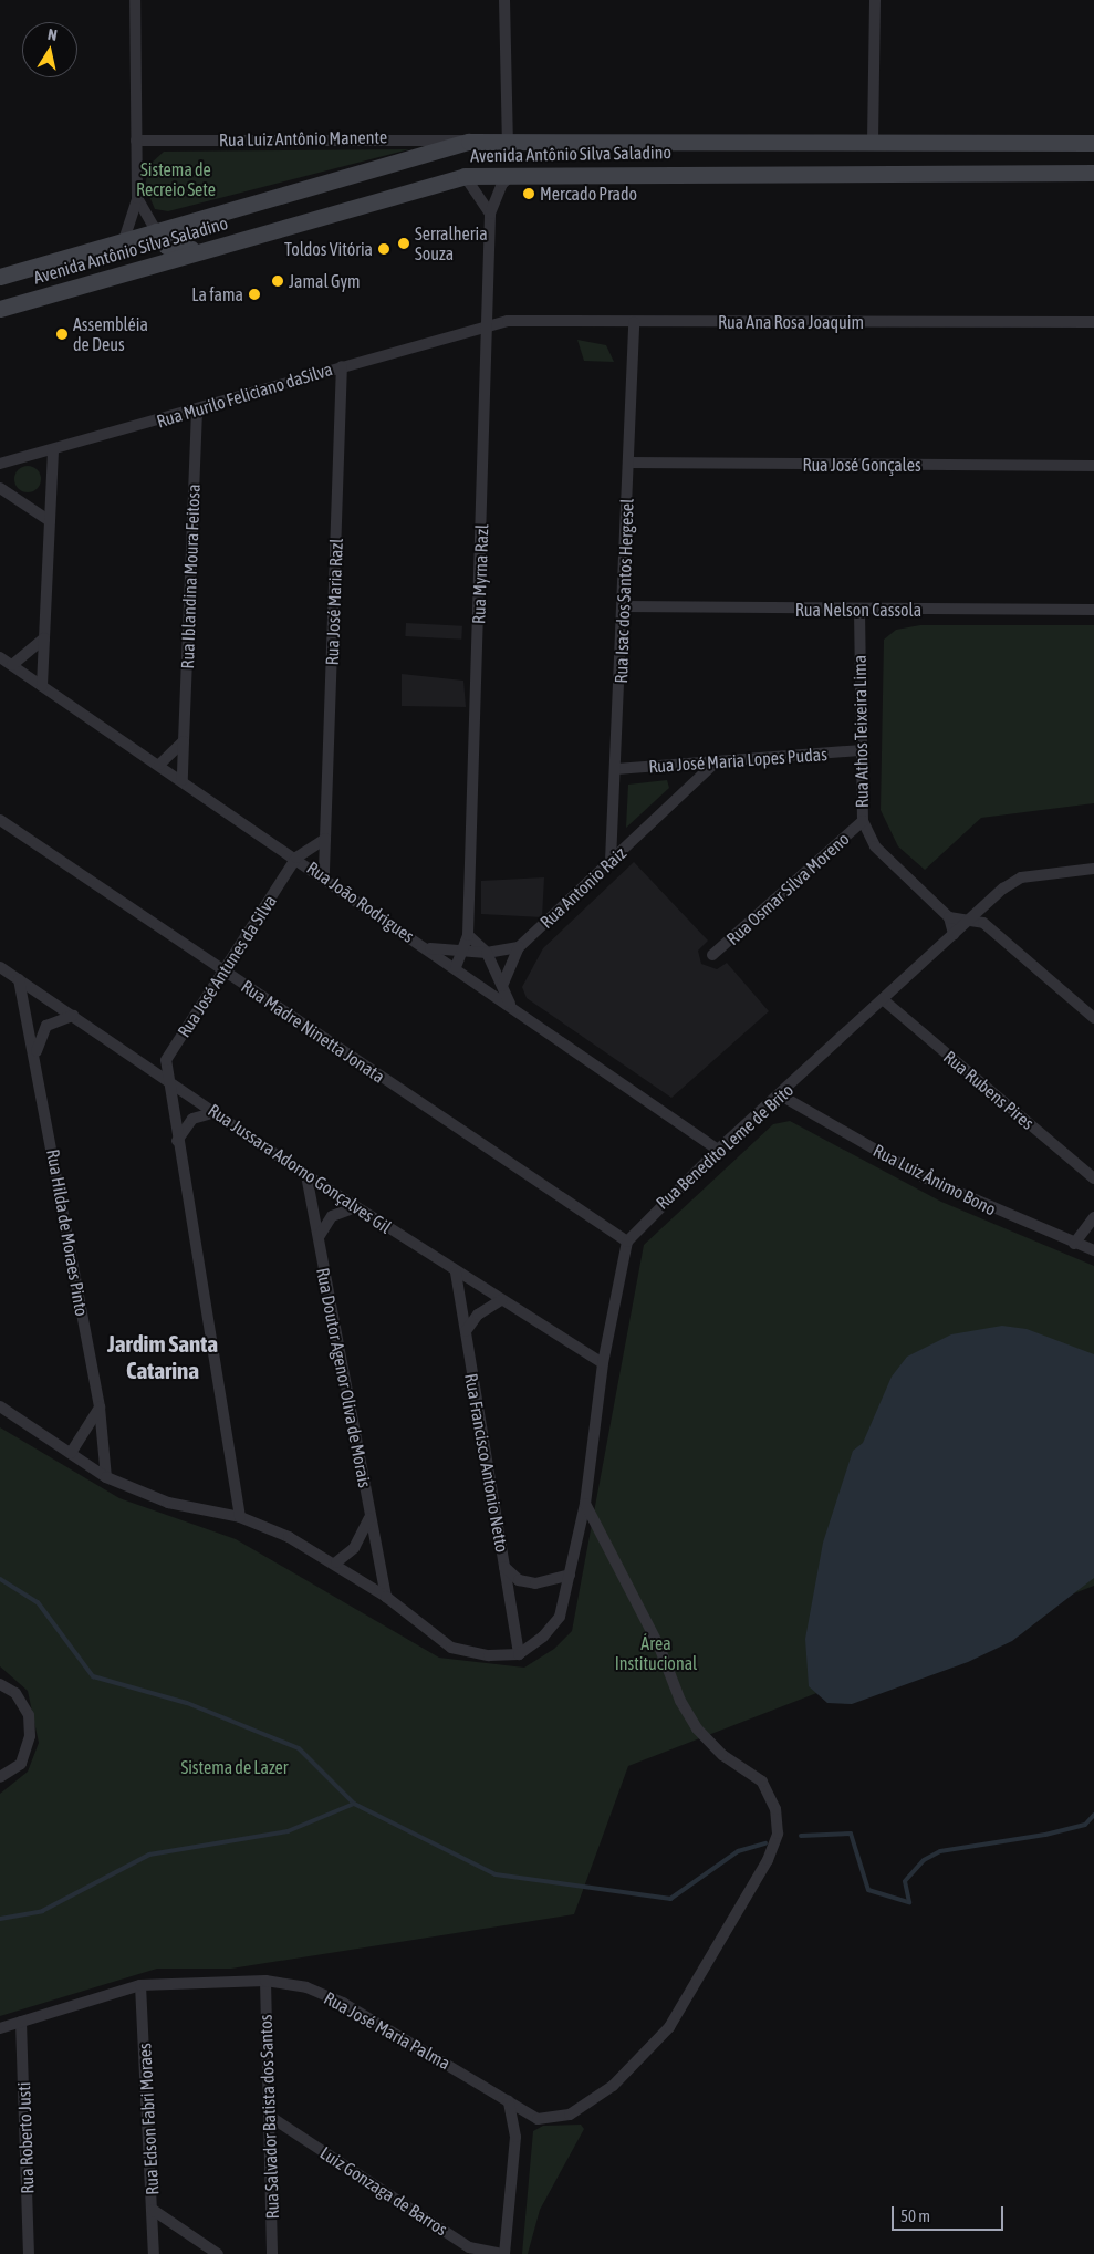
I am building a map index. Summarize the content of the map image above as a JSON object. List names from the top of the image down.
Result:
{
  "streets": {
    "main road": ["Avenida Antônio Silva Saladino"],
    "street": [
      "Rua Luiz Antônio Manente",
      "Rua Ana Rosa Joaquim",
      "Rua Murilo Feliciano daSilva",
      "Rua José Gonçales",
      "Rua Myrna Razl",
      "Rua Iblandina Moura Feitosa",
      "Rua Isac dos Santos Hergesel",
      "Rua José Maria Razl",
      "Rua Nelson Cassola",
      "Rua Athos Teixeira Lima",
      "Rua José Maria Lopes Pudas",
      "Rua Antonio Raiz",
      "Rua Osmar Silva Moreno",
      "Rua João Rodrigues",
      "Rua José Antunes da Silva",
      "Rua Madre Ninetta Jonata",
      "Rua Rubens Pires",
      "Rua Benedito Leme de Brito",
      "Rua Jussara Adorno Gonçalves Gil",
      "Rua Luiz Ânimo Bono",
      "Rua Hilda de Moraes Pinto",
      "Rua Doutor Agenor Oliva de Morais",
      "Rua Francisco Antonio Netto",
      "Rua José Maria Palma",
      "Rua Salvador Batista dos Santos",
      "Rua Edson Fabri Moraes",
      "Rua Roberto Justi",
      "Luiz Gonzaga de Barros"
    ]
  },
  "crossings": [
    ["Rua Luiz Antônio Manente", "Avenida Antônio Silva Saladino"],
    ["Avenida Antônio Silva Saladino", "Rua Myrna Razl"],
    ["Rua Ana Rosa Joaquim", "Rua Murilo Feliciano daSilva"],
    ["Rua Ana Rosa Joaquim", "Rua Myrna Razl"],
    ["Rua Ana Rosa Joaquim", "Rua Isac dos Santos Hergesel"],
    ["Rua Murilo Feliciano daSilva", "Rua Myrna Razl"],
    ["Rua Murilo Feliciano daSilva", "Rua Iblandina Moura Feitosa"],
    ["Rua Murilo Feliciano daSilva", "Rua José Maria Razl"],
    ["Rua José Gonçales", "Rua Isac dos Santos Hergesel"],
    ["Rua Myrna Razl", "Rua João Rodrigues"],
    ["Rua Iblandina Moura Feitosa", "Rua João Rodrigues"],
    ["Rua Isac dos Santos Hergesel", "Rua Nelson Cassola"],
    ["Rua Isac dos Santos Hergesel", "Rua José Maria Lopes Pudas"],
    ["Rua Isac dos Santos Hergesel", "Rua Antonio Raiz"],
    ["Rua José Maria Razl", "Rua João Rodrigues"],
    ["Rua Nelson Cassola", "Rua Athos Teixeira Lima"],
    ["Rua Athos Teixeira Lima", "Rua José Maria Lopes Pudas"],
    ["Rua Athos Teixeira Lima", "Rua Osmar Silva Moreno"],
    ["Rua José Maria Lopes Pudas", "Rua Antonio Raiz"],
    ["Rua João Rodrigues", "Rua José Antunes da Silva"],
    ["Rua João Rodrigues", "Rua Benedito Leme de Brito"],
    ["Rua José Antunes da Silva", "Rua Madre Ninetta Jonata"],
    ["Rua José Antunes da Silva", "Rua Jussara Adorno Gonçalves Gil"],
    ["Rua Madre Ninetta Jonata", "Rua Benedito Leme de Brito"],
    ["Rua Rubens Pires", "Rua Benedito Leme de Brito"],
    ["Rua Benedito Leme de Brito", "Rua Luiz Ânimo Bono"],
    ["Rua Jussara Adorno Gonçalves Gil", "Rua Hilda de Moraes Pinto"],
    ["Rua Jussara Adorno Gonçalves Gil", "Rua Doutor Agenor Oliva de Morais"],
    ["Rua Jussara Adorno Gonçalves Gil", "Rua Francisco Antonio Netto"],
    ["Rua José Maria Palma", "Rua Salvador Batista dos Santos"],
    ["Rua José Maria Palma", "Rua Edson Fabri Moraes"],
    ["Rua José Maria Palma", "Rua Roberto Justi"],
    ["Rua Salvador Batista dos Santos", "Luiz Gonzaga de Barros"]
  ],
  "districts": ["Jardim Santa Catarina"],
  "parks": ["Sistema de Recreio Sete", "Área Institucional", "Sistema de Lazer"],
  "places": [
    "Mercado Prado",
    "Serralheria Souza",
    "Toldos Vitória",
    "Jamal Gym",
    "La fama",
    "Assembléia de Deus"
  ],
  "scale_bar": "50 m",
  "north": "top"
}
